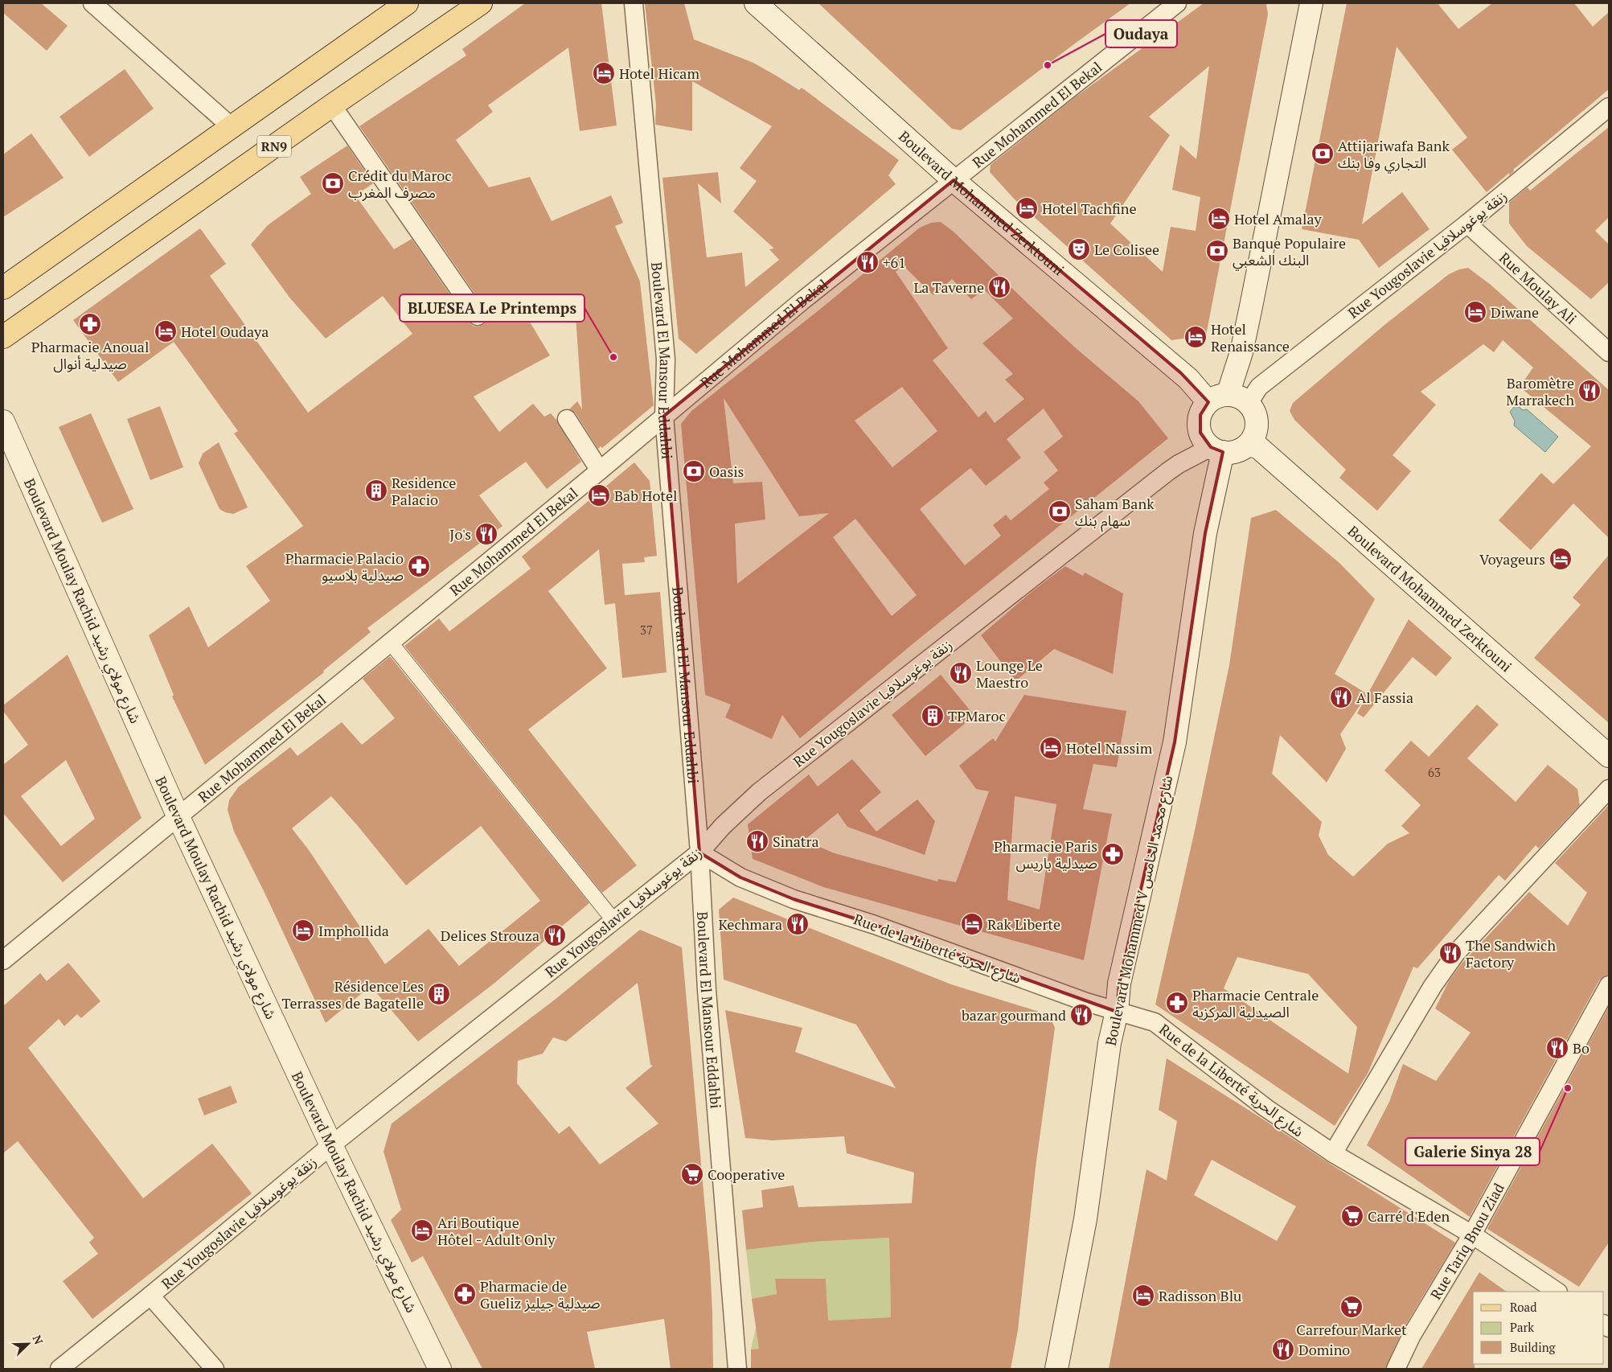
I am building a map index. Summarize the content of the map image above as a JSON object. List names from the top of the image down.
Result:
{
  "streets": {
    "main road": [
      "RN9",
      "Boulevard Mohammed Zerktouni",
      "Boulevard Moulay Rachid شارع مولاي رشيد",
      "Boulevard Mohammed V شارع محمد الخامس"
    ],
    "street": [
      "Rue Mohammed El Bekal",
      "Rue Yougoslavie زنقة يوغوسلافيا",
      "Rue Moulay Ali",
      "Boulevard El Mansour Eddahbi",
      "Rue de la Liberté شارع الحرية",
      "Rue Tariq Bnou Ziad"
    ]
  },
  "crossings": [
    ["Rue Mohammed El Bekal", "Boulevard Mohammed Zerktouni"],
    ["Rue Mohammed El Bekal", "Boulevard El Mansour Eddahbi"],
    ["Rue Mohammed El Bekal", "Boulevard Moulay Rachid شارع مولاي رشيد"],
    ["Boulevard Mohammed Zerktouni", "Rue Yougoslavie زنقة يوغوسلافيا"],
    ["Boulevard Mohammed Zerktouni", "Boulevard Mohammed V شارع محمد الخامس"],
    ["Rue Yougoslavie زنقة يوغوسلافيا", "Rue Moulay Ali"],
    ["Rue Yougoslavie زنقة يوغوسلافيا", "Boulevard El Mansour Eddahbi"],
    ["Rue Yougoslavie زنقة يوغوسلافيا", "Boulevard Moulay Rachid شارع مولاي رشيد"],
    ["Rue Yougoslavie زنقة يوغوسلافيا", "Boulevard Mohammed V شارع محمد الخامس"],
    ["Rue Yougoslavie زنقة يوغوسلافيا", "Rue de la Liberté شارع الحرية"],
    ["Boulevard El Mansour Eddahbi", "Rue de la Liberté شارع الحرية"],
    ["Boulevard Mohammed V شارع محمد الخامس", "Rue de la Liberté شارع الحرية"],
    ["Rue de la Liberté شارع الحرية", "Rue Tariq Bnou Ziad"]
  ],
  "places": {
    "other": ["Oudaya", "BLUESEA Le Printemps", "Galerie Sinya 28"],
    "hotel": [
      "Hotel Hicam",
      "Hotel Tachfine",
      "Hotel Amalay",
      "Diwane",
      "Hotel Oudaya",
      "Hotel Renaissance",
      "Bab Hotel",
      "Voyageurs",
      "Hotel Nassim",
      "Rak Liberte",
      "Imphollida",
      "Ari Boutique Hôtel - Adult Only",
      "Radisson Blu"
    ],
    "bank": [
      "Attijariwafa Bank التجاري وفا بنك",
      "Crédit du Maroc مصرف المغرب",
      "Banque Populaire البنك الشعبي",
      "Oasis",
      "Saham Bank سهام بنك"
    ],
    "theatre": ["Le Colisee"],
    "restaurant": [
      "+61",
      "La Taverne",
      "Baromètre Marrakech",
      "Jo's",
      "Lounge Le Maestro",
      "Al Fassia",
      "Sinatra",
      "Kechmara",
      "Delices Strouza",
      "The Sandwich Factory",
      "bazar gourmand",
      "Bo",
      "Domino"
    ],
    "pharmacy": [
      "Pharmacie Anoual صيدلية أنوال",
      "Pharmacie Palacio صيدلية بلاسيو",
      "Pharmacie Paris صيدلية باريس",
      "Pharmacie Centrale الصيدلية المركزية",
      "Pharmacie de Gueliz صيدلية جيليز"
    ],
    "building": ["Residence Palacio", "TPMaroc", "Résidence Les Terrasses de Bagatelle"],
    "supermarket": ["Cooperative", "Carré d'Eden", "Carrefour Market"]
  },
  "house_numbers": ["37", "63"],
  "legend": ["Road", "Park", "Building"],
  "north": "top right"
}
